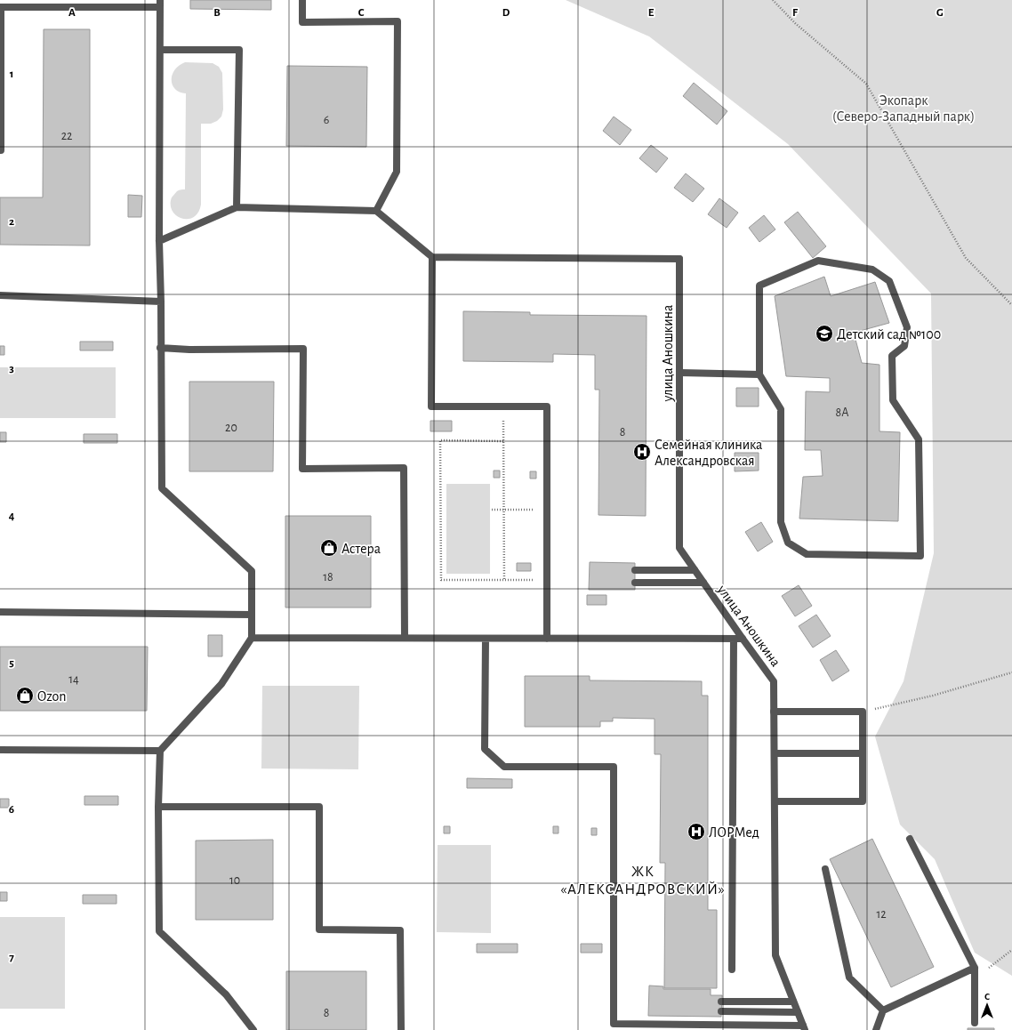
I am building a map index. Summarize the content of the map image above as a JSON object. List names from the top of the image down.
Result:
{
  "streets": {
    "street": ["улица Аношкина"]
  },
  "districts": ["ЖК «АЛЕКСАНДРОВСКИЙ»"],
  "parks": ["Экопарк (Северо-Западный парк)"],
  "places": {
    "school or university": ["Детский сад №100"],
    "hospital": ["Семейная клиника Александровская", "ЛОРМед"],
    "shop": ["Астера", "Ozon"]
  },
  "house_numbers": [
    "6",
    "22",
    "8А",
    "20",
    "8",
    "18",
    "14",
    "10",
    "12",
    "8"
  ],
  "north": "top",
  "grid": {
    "columns": [
      "A",
      "B",
      "C",
      "D",
      "E",
      "F",
      "G"
    ],
    "rows": [
      "1",
      "2",
      "3",
      "4",
      "5",
      "6",
      "7"
    ]
  }
}
